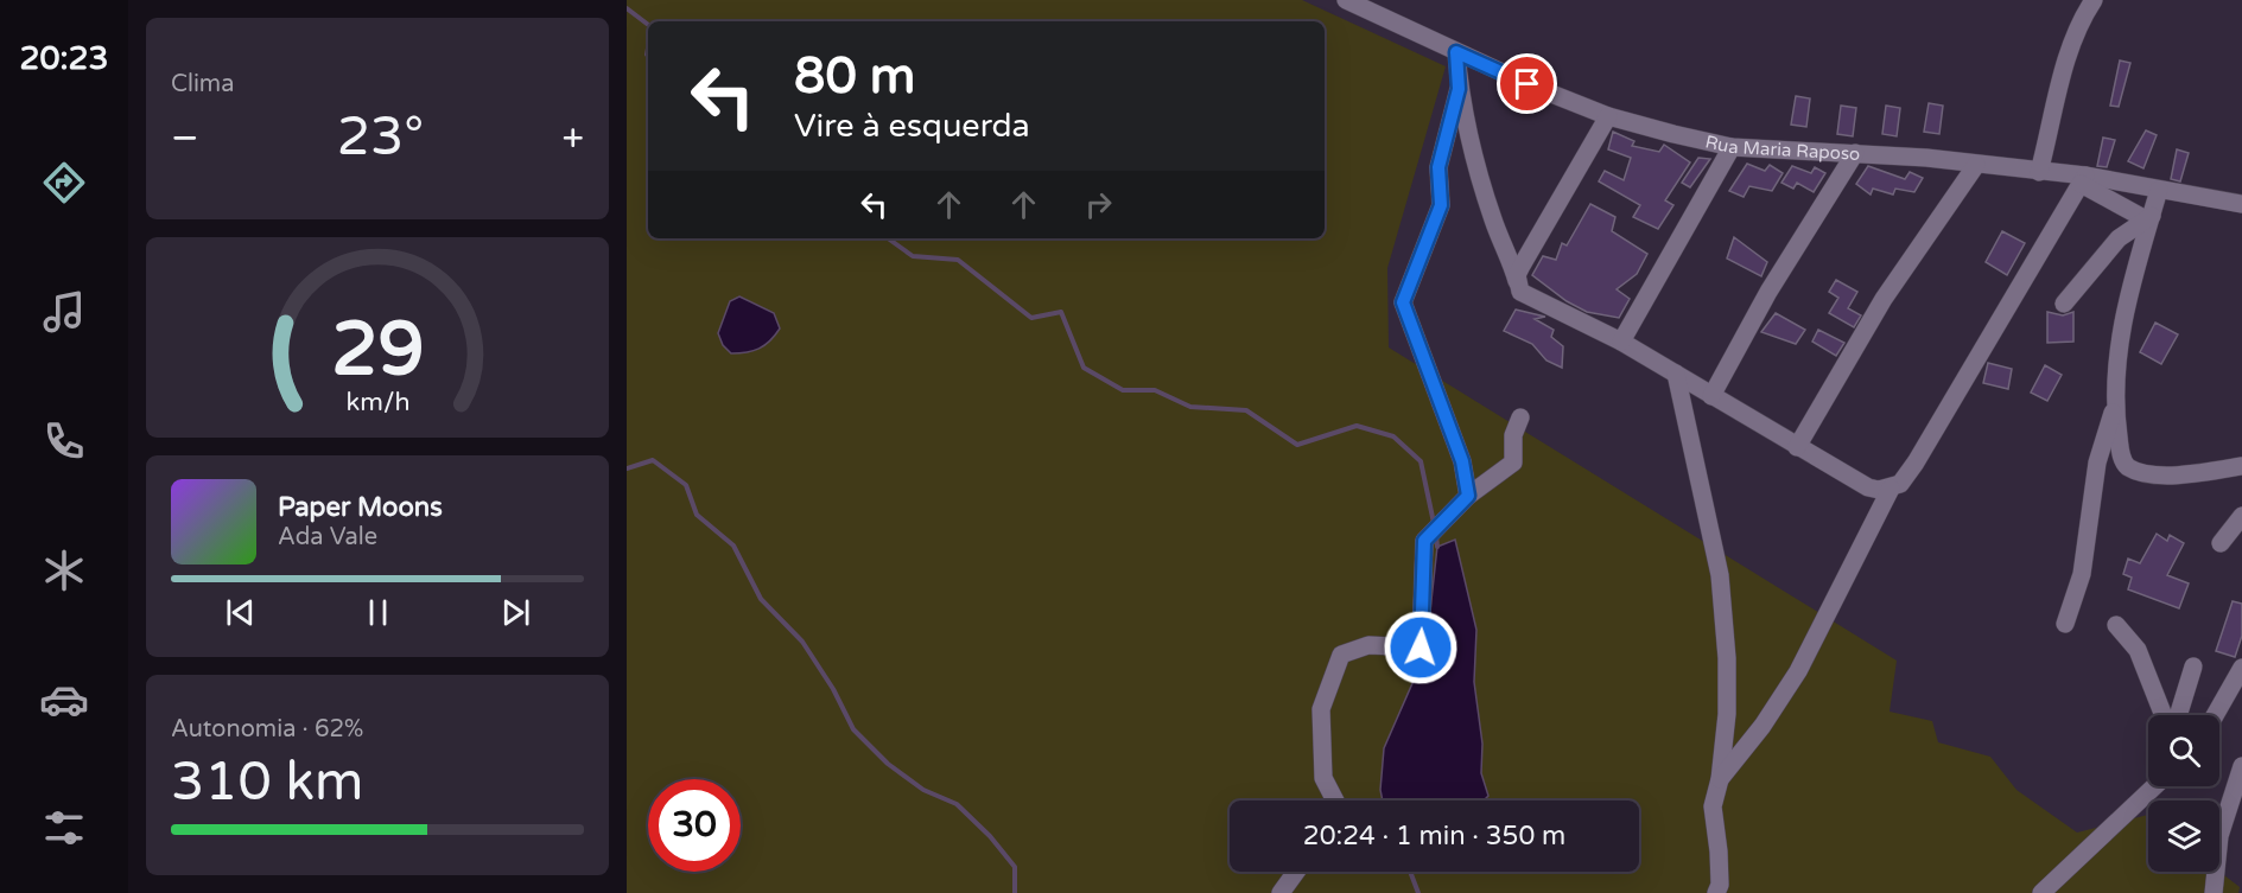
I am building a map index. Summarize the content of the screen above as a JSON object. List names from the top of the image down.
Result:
{
  "streets": {
    "street": ["Rua Maria Raposo"]
  },
  "page": {
    "tabs": "20:23",
    "tile": [
      "Clima",
      ["Autonomia · 62%", "310 km"]
    ],
    "turn": ["80 m", "Vire à esquerda"],
    "heat": ["−", "23°", "+"],
    "song": ["Paper Moons", "Ada Vale"],
    "limit": "30",
    "trip": "20:24 · 1 min · 350 m",
    "gauge": ["29", "km/h"]
  }
}
